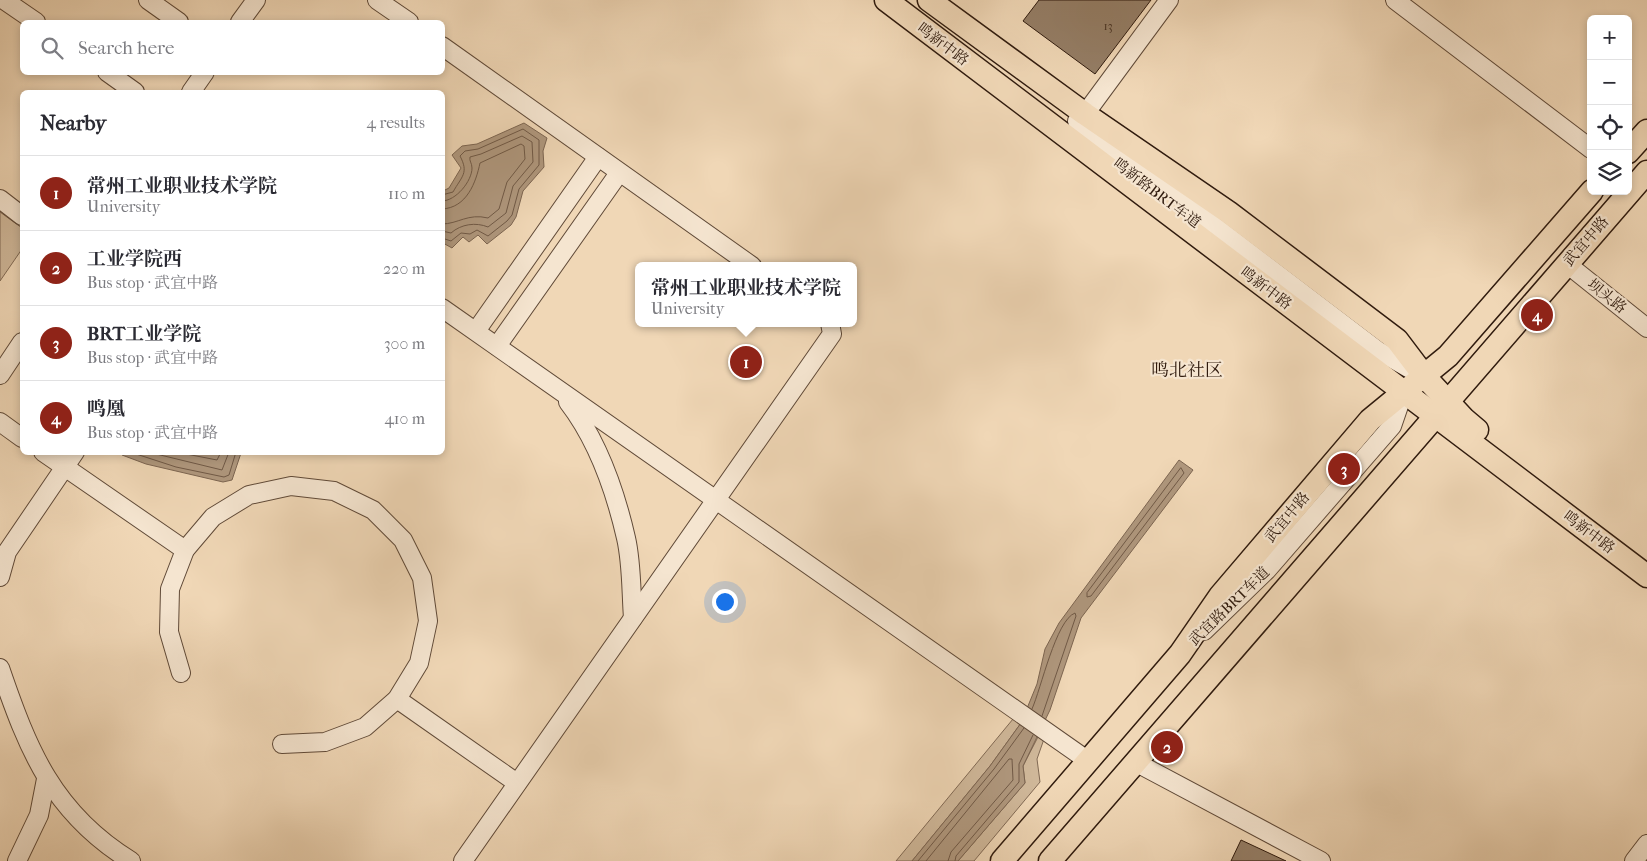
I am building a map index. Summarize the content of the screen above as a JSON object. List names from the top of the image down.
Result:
{
  "streets": {
    "main road": ["鸣新中路", "武宜中路"],
    "street": ["鸣新路BRT车道", "坝头路"]
  },
  "crossings": [
    ["鸣新中路", "鸣新路BRT车道"],
    ["鸣新中路", "武宜中路"],
    ["鸣新路BRT车道", "武宜中路"],
    ["武宜中路", "坝头路"]
  ],
  "districts": ["鸣北社区"],
  "house_numbers": ["13"],
  "page": {
    "map_buttons": ["+", "−"],
    "search": "Search here",
    "heading": ["Nearby", "4 results"],
    "list": [
      {
        "mark": "1",
        "name": "常州工业职业技术学院",
        "note": "University",
        "value": "110 m"
      },
      {
        "mark": "2",
        "name": "工业学院西",
        "note": "Bus stop · 武宜中路",
        "value": "220 m"
      },
      {
        "mark": "3",
        "name": "BRT工业学院",
        "note": "Bus stop · 武宜中路",
        "value": "300 m"
      },
      {
        "mark": "4",
        "name": "鸣凰",
        "note": "Bus stop · 武宜中路",
        "value": "410 m"
      }
    ],
    "popup": ["常州工业职业技术学院", "University"],
    "pins": [
      "4",
      "1",
      "3",
      "2"
    ]
  }
}
